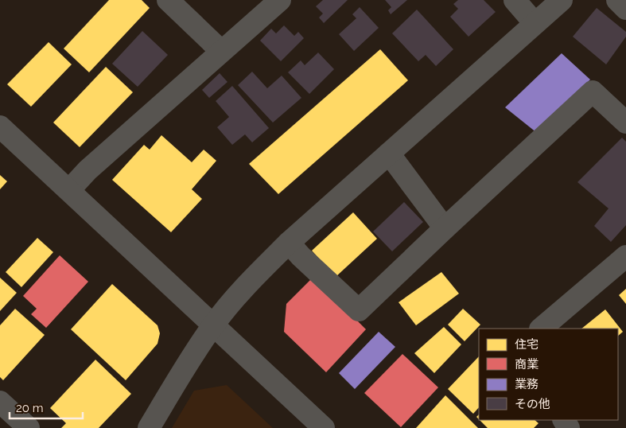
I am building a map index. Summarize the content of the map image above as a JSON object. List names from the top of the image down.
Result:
{
  "legend": [
    "住宅",
    "商業",
    "業務",
    "その他"
  ],
  "scale_bar": "20 m"
}
